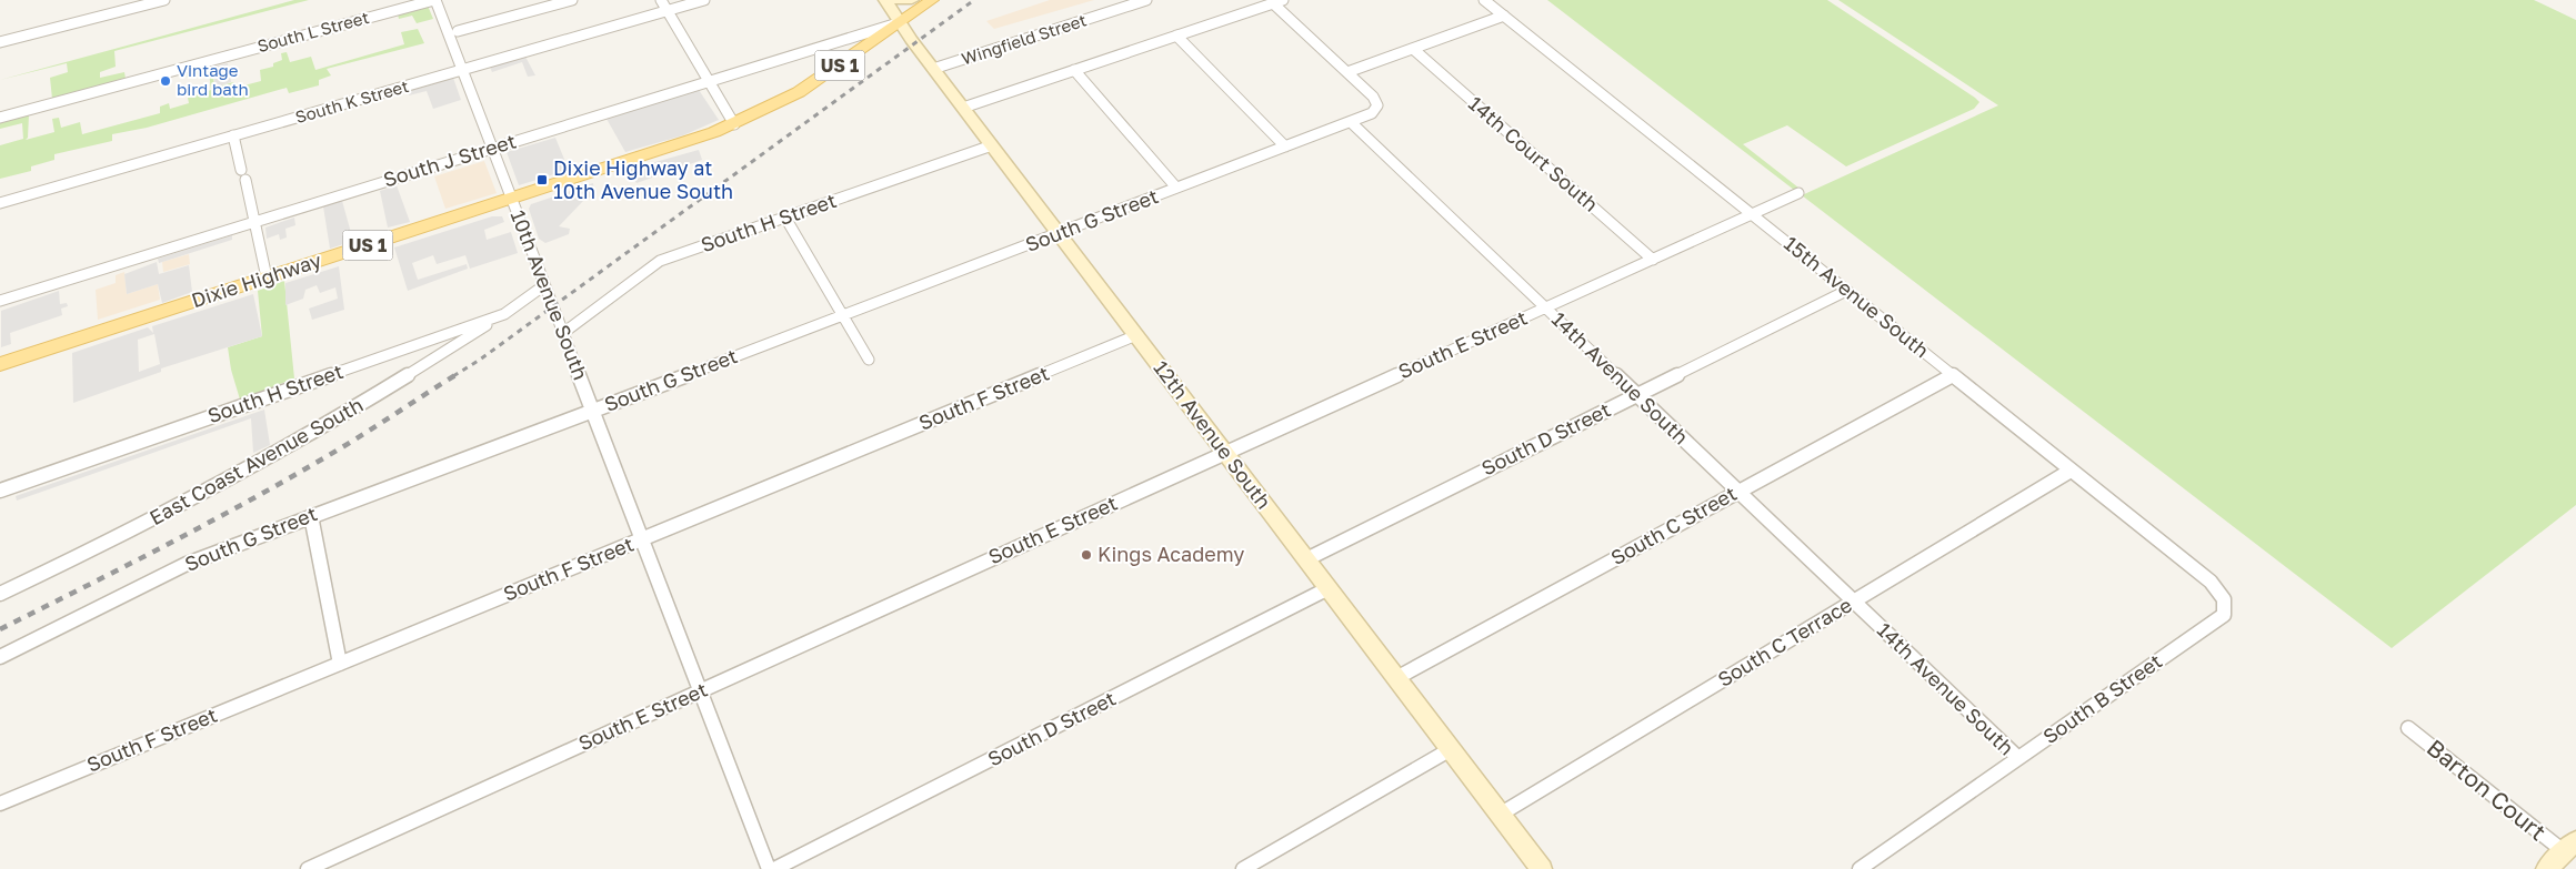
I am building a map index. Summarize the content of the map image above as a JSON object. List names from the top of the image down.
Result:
{
  "streets": {
    "main road": ["US 1", "Dixie Highway"],
    "street": [
      "South L Street",
      "Wingfield Street",
      "South K Street",
      "14th Court South",
      "South J Street",
      "South G Street",
      "South H Street",
      "10th Avenue South",
      "15th Avenue South",
      "South E Street",
      "14th Avenue South",
      "South F Street",
      "12th Avenue South",
      "South D Street",
      "East Coast Avenue South",
      "South C Street",
      "South C Terrace",
      "South B Street",
      "Barton Court"
    ]
  },
  "crossings": [
    ["South L Street", "10th Avenue South"],
    ["Wingfield Street", "12th Avenue South"],
    ["South K Street", "10th Avenue South"],
    ["14th Court South", "South E Street"],
    ["South J Street", "Dixie Highway"],
    ["South J Street", "10th Avenue South"],
    ["South J Street", "12th Avenue South"],
    ["South G Street", "10th Avenue South"],
    ["South G Street", "14th Avenue South"],
    ["South G Street", "12th Avenue South"],
    ["South H Street", "10th Avenue South"],
    ["South H Street", "12th Avenue South"],
    ["South H Street", "East Coast Avenue South"],
    ["Dixie Highway", "10th Avenue South"],
    ["Dixie Highway", "12th Avenue South"],
    ["10th Avenue South", "South E Street"],
    ["10th Avenue South", "South F Street"],
    ["15th Avenue South", "South E Street"],
    ["15th Avenue South", "South D Street"],
    ["15th Avenue South", "South C Street"],
    ["15th Avenue South", "South C Terrace"],
    ["15th Avenue South", "South B Street"],
    ["South E Street", "14th Avenue South"],
    ["South E Street", "12th Avenue South"],
    ["14th Avenue South", "South D Street"],
    ["14th Avenue South", "South C Street"],
    ["14th Avenue South", "South C Terrace"],
    ["14th Avenue South", "South B Street"],
    ["South F Street", "12th Avenue South"],
    ["12th Avenue South", "South D Street"],
    ["12th Avenue South", "South C Street"],
    ["12th Avenue South", "South C Terrace"]
  ],
  "places": {
    "other": ["Vintage bird bath", "Kings Academy"],
    "transit": ["Dixie Highway at 10th Avenue South"]
  }
}
